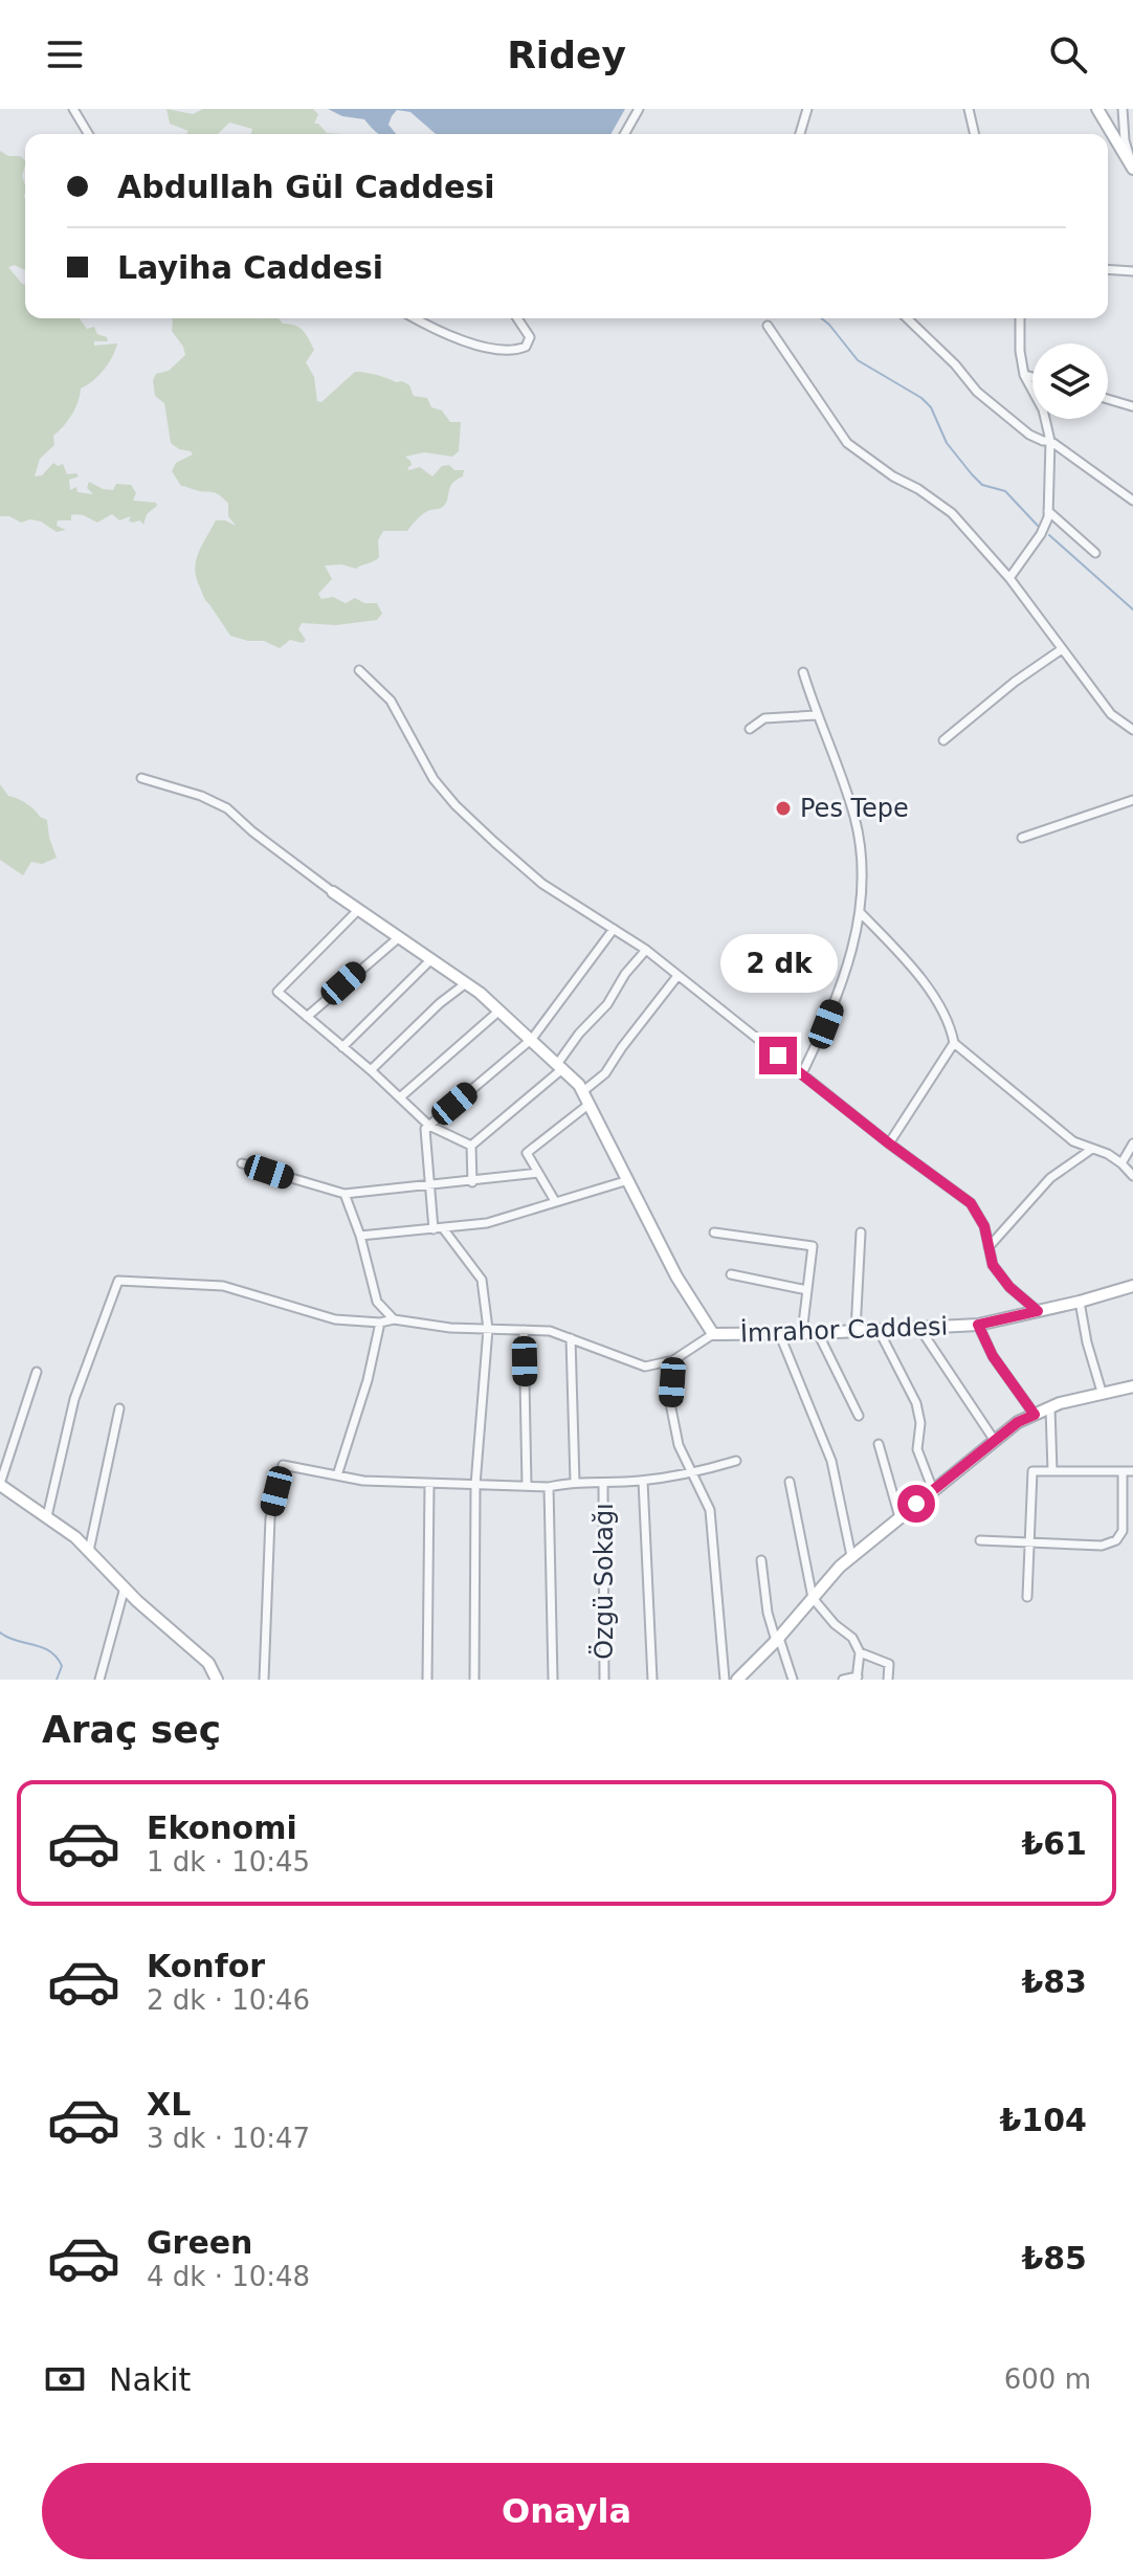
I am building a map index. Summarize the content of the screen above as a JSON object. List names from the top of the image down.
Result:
{
  "streets": {
    "street": ["İmrahor Caddesi", "Özgü Sokağı"]
  },
  "places": ["Pes Tepe"],
  "page": {
    "header": "Ridey",
    "banner": ["Abdullah Gül Caddesi", "Layiha Caddesi"],
    "bubble": "2 dk",
    "heading": "Araç seç",
    "list": [
      {
        "name": "Ekonomi",
        "note": "1 dk · 10:45",
        "value": "₺61"
      },
      {
        "name": "Konfor",
        "note": "2 dk · 10:46",
        "value": "₺83"
      },
      {
        "name": "XL",
        "note": "3 dk · 10:47",
        "value": "₺104"
      },
      {
        "name": "Green",
        "note": "4 dk · 10:48",
        "value": "₺85"
      }
    ],
    "pay": ["Nakit", "600 m"],
    "buttons": "Onayla"
  }
}
